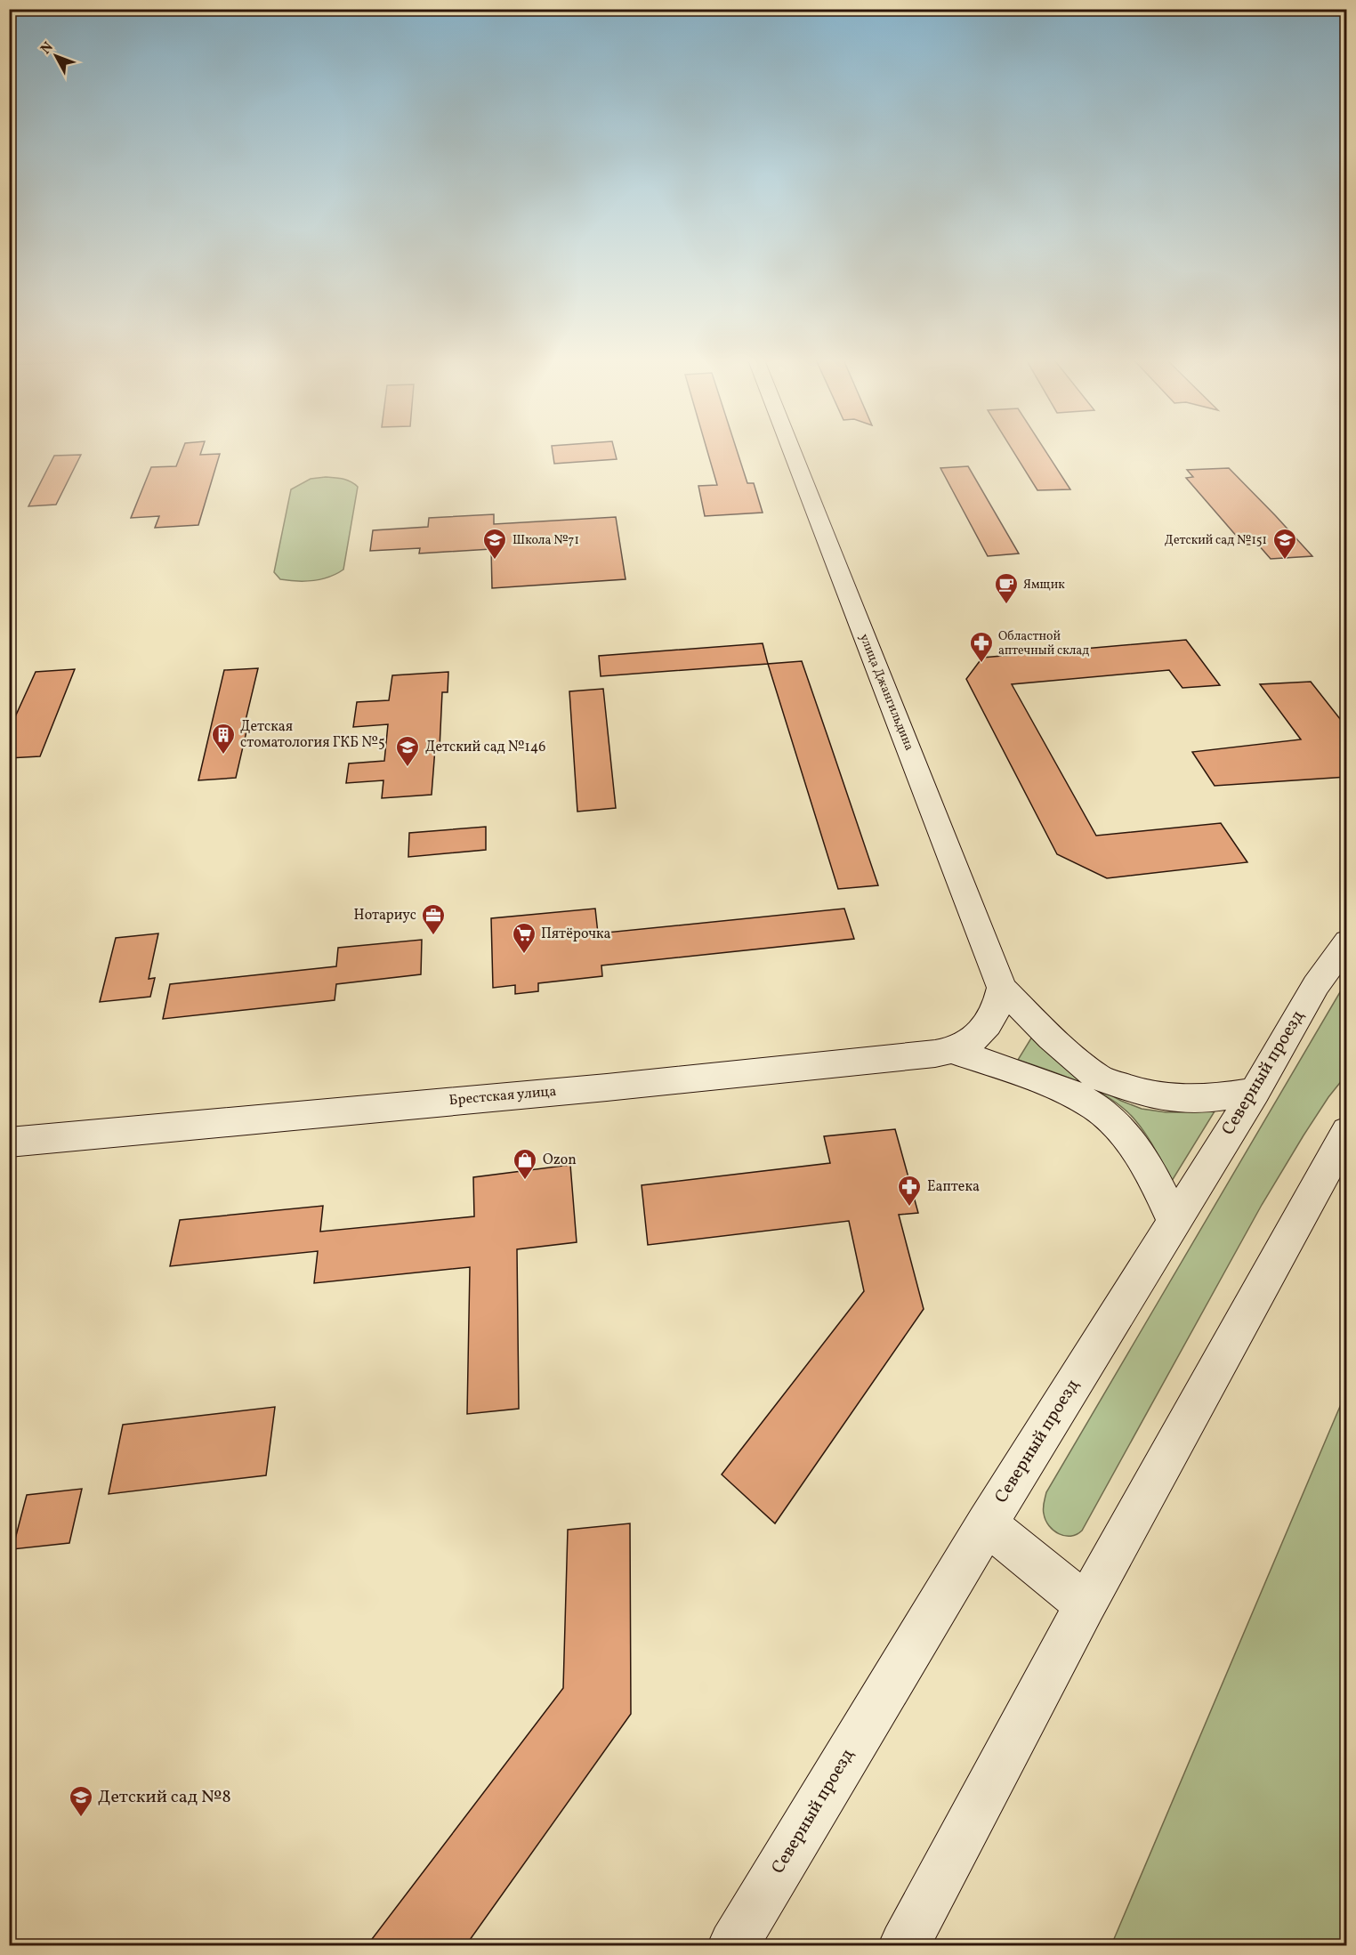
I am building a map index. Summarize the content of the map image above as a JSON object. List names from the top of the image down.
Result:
{
  "streets": {
    "main road": ["улица Джангильдина", "Северный проезд", "Брестская улица"]
  },
  "crossings": [
    ["улица Джангильдина", "Брестская улица"]
  ],
  "places": {
    "school or university": [
      "Школа №71",
      "Детский сад №151",
      "Детский сад №146",
      "Детский сад №8"
    ],
    "cafe": ["Ямщик"],
    "pharmacy": ["Областной аптечный склад", "Еаптека"],
    "building": ["Детская стоматология ГКБ №5"],
    "office": ["Нотариус"],
    "supermarket": ["Пятёрочка"],
    "shop": ["Ozon"]
  },
  "north": "top left"
}
